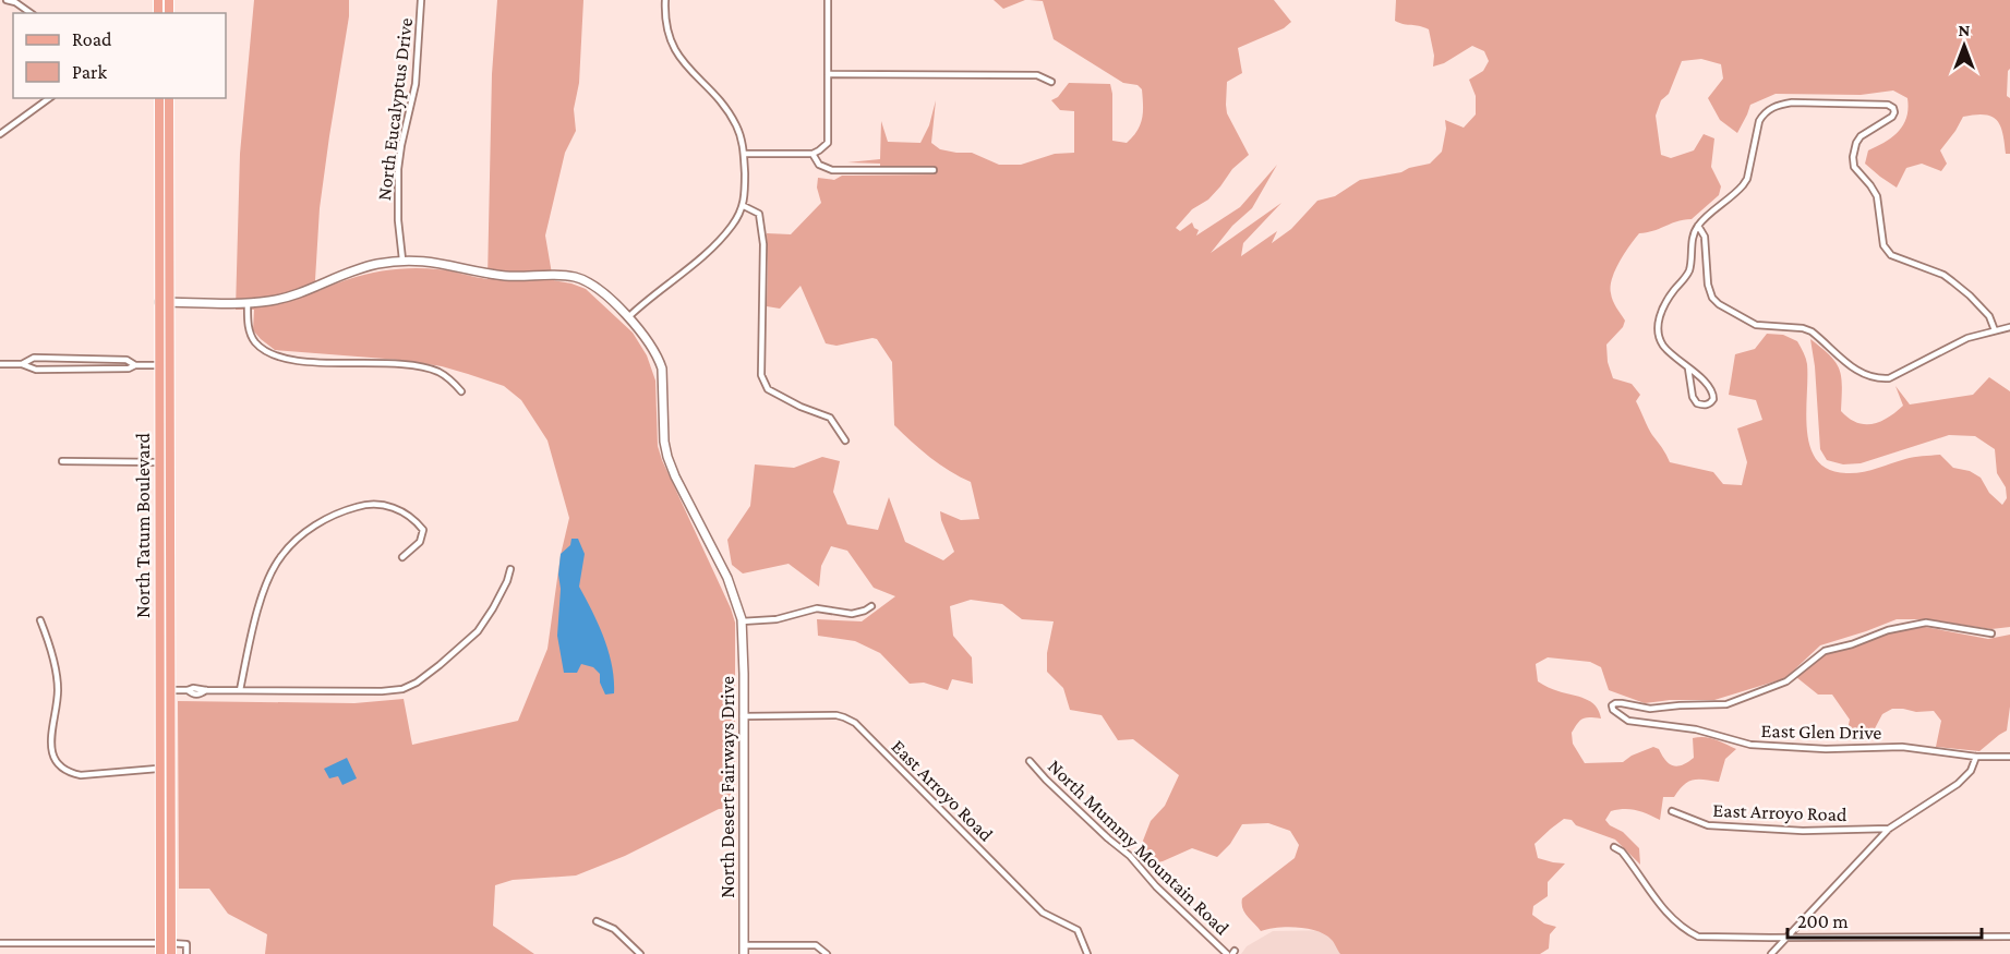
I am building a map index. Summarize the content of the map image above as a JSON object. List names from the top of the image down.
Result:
{
  "streets": {
    "main road": ["North Tatum Boulevard"],
    "street": [
      "North Eucalyptus Drive",
      "East Glen Drive",
      "North Desert Fairways Drive",
      "East Arroyo Road",
      "North Mummy Mountain Road"
    ]
  },
  "crossings": [
    ["North Eucalyptus Drive", "North Desert Fairways Drive"],
    ["North Tatum Boulevard", "North Desert Fairways Drive"],
    ["North Desert Fairways Drive", "East Arroyo Road"]
  ],
  "legend": ["Road", "Park"],
  "scale_bar": "200 m",
  "north": "top"
}
